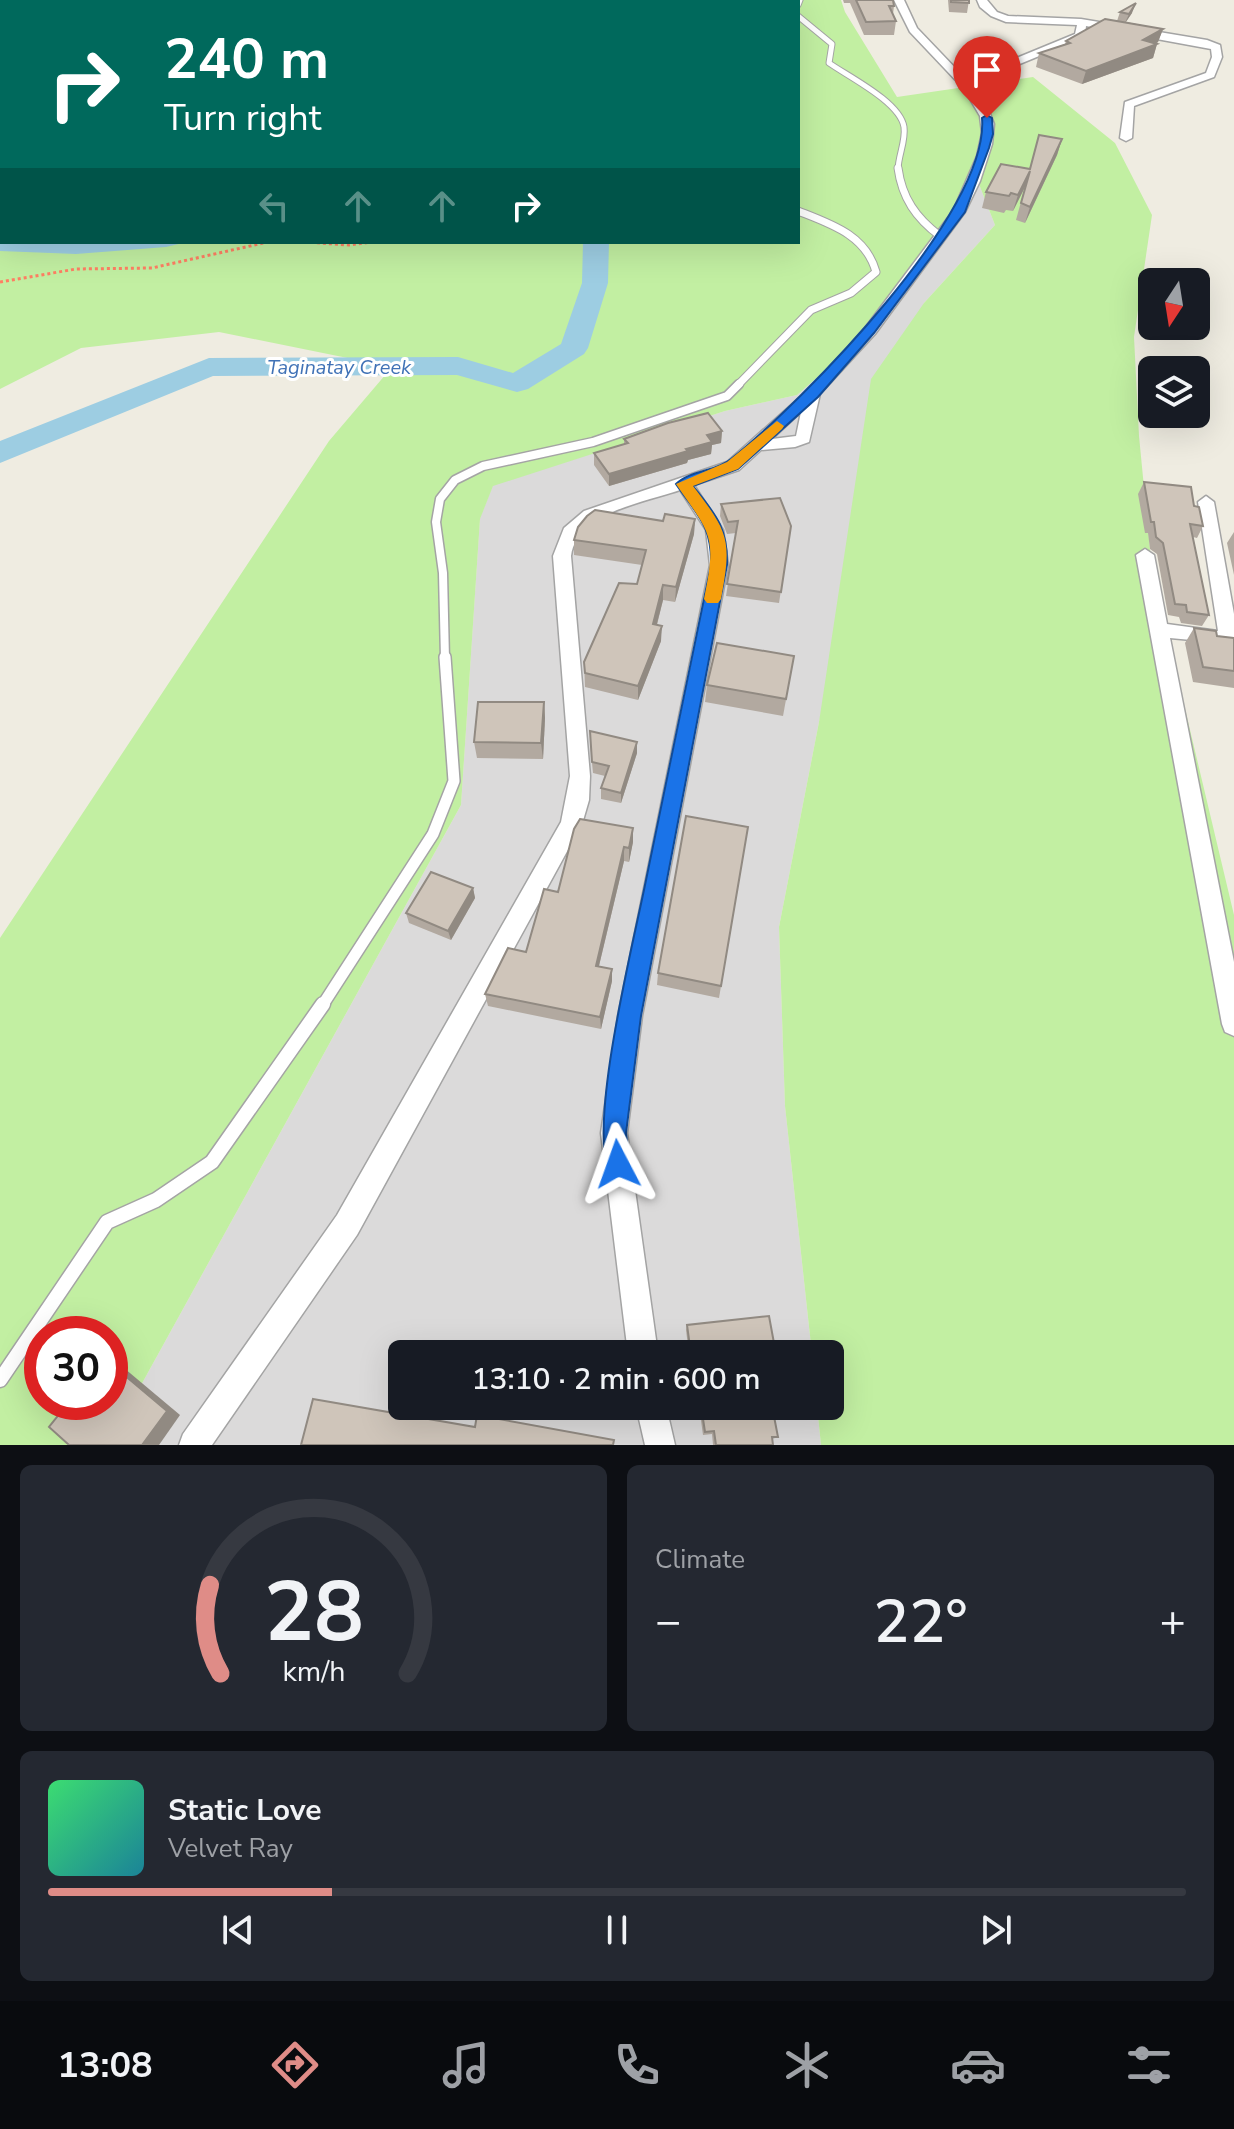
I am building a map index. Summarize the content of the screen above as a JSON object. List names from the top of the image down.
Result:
{
  "water": ["Taginatay Creek"],
  "north": "bottom",
  "page": {
    "turn": ["240 m", "Turn right"],
    "limit": "30",
    "trip": "13:10 · 2 min · 600 m",
    "tile": "Climate",
    "heat": ["−", "22°", "+"],
    "song": ["Static Love", "Velvet Ray"],
    "tabs": "13:08",
    "gauge": ["28", "km/h"]
  }
}
